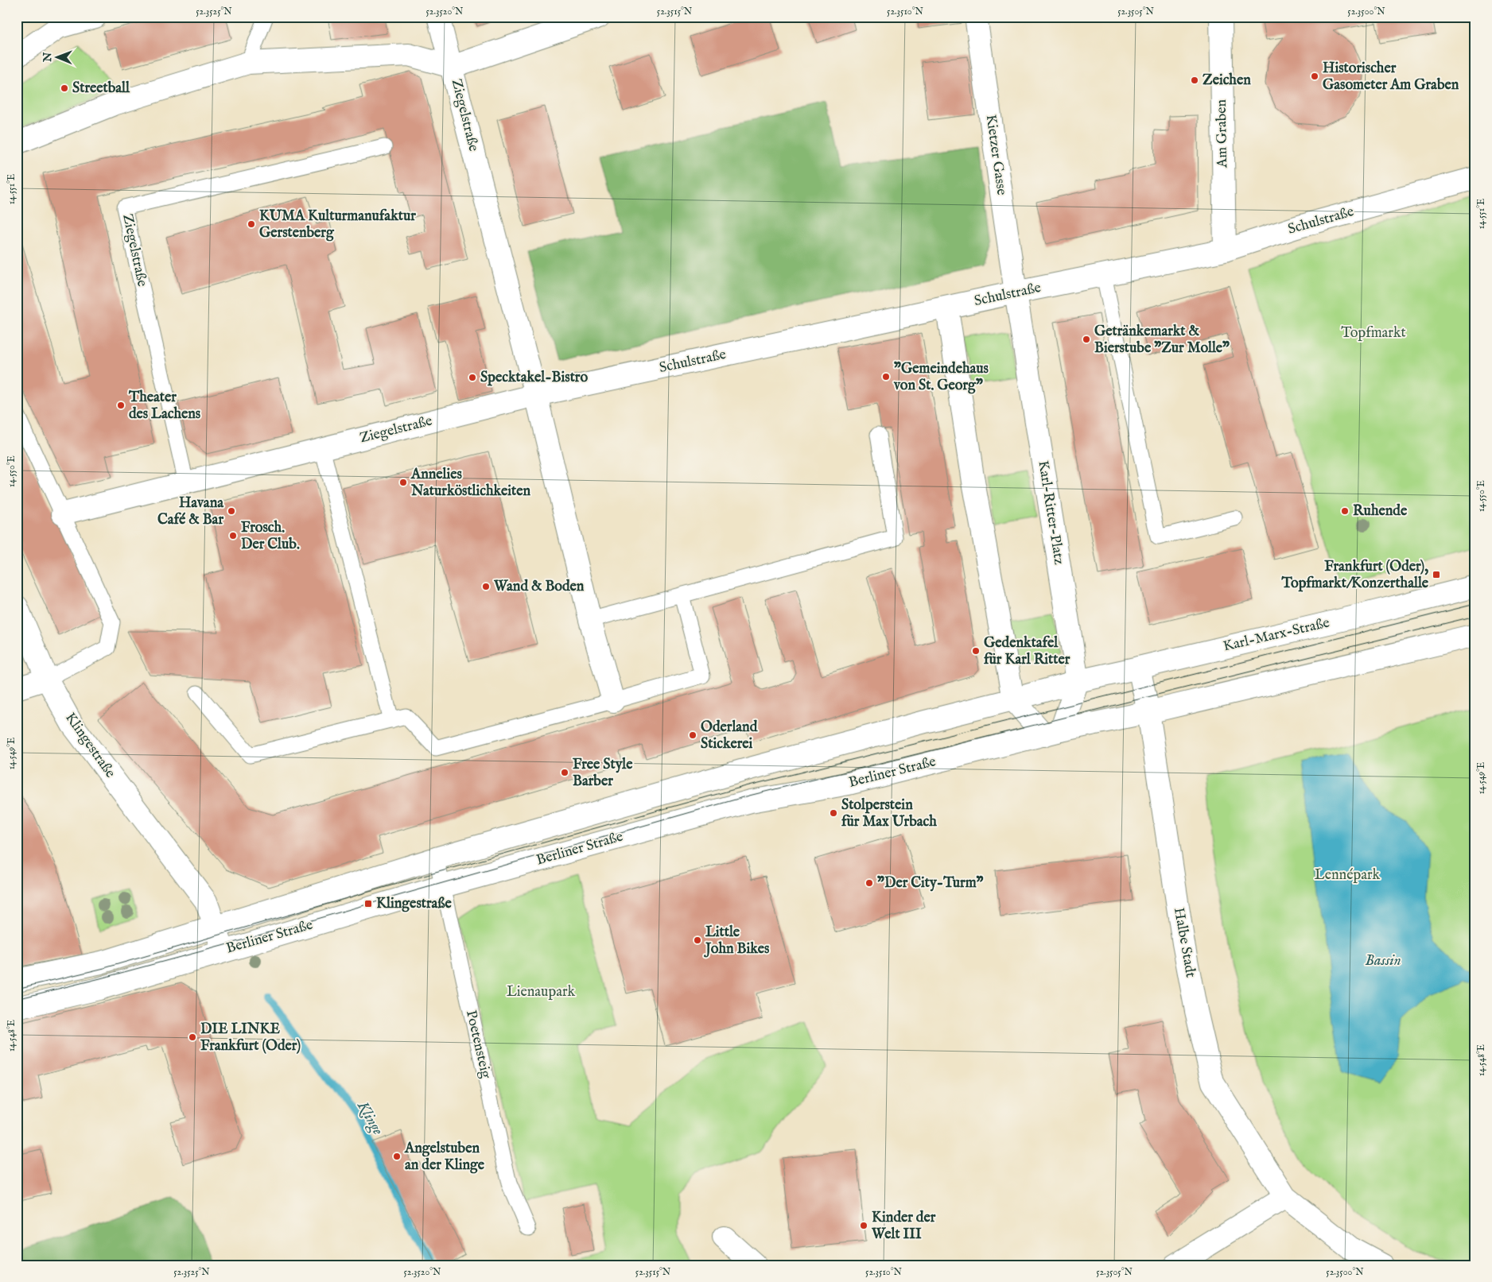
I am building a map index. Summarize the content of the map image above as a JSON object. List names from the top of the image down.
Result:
{
  "streets": {
    "street": [
      "Ziegelstraße",
      "Am Graben",
      "Kietzer Gasse",
      "Schulstraße",
      "Karl-Ritter-Platz",
      "Karl-Marx-Straße",
      "Klingestraße",
      "Berliner Straße",
      "Halbe Stadt"
    ],
    "lane": ["Poetensteig"]
  },
  "crossings": [
    ["Ziegelstraße", "Schulstraße"],
    ["Am Graben", "Schulstraße"],
    ["Kietzer Gasse", "Schulstraße"],
    ["Kietzer Gasse", "Karl-Ritter-Platz"],
    ["Schulstraße", "Karl-Ritter-Platz"],
    ["Karl-Ritter-Platz", "Karl-Marx-Straße"],
    ["Karl-Ritter-Platz", "Berliner Straße"],
    ["Karl-Marx-Straße", "Berliner Straße"],
    ["Karl-Marx-Straße", "Halbe Stadt"],
    ["Klingestraße", "Berliner Straße"],
    ["Berliner Straße", "Halbe Stadt"],
    ["Berliner Straße", "Poetensteig"]
  ],
  "water": ["Bassin", "Klinge"],
  "parks": ["Topfmarkt", "Lennépark", "Lienaupark"],
  "places": {
    "other": [
      "Historischer Gasometer Am Graben",
      "Zeichen",
      "Streetball",
      "KUMA Kulturmanufaktur Gerstenberg",
      "Getränkemarkt & Bierstube \"Zur Molle\"",
      "\"Gemeindehaus von St. Georg\"",
      "Specktakel-Bistro",
      "Theater des Lachens",
      "Annelies Naturköstlichkeiten",
      "Havana Café & Bar",
      "Ruhende",
      "Frosch. Der Club.",
      "Wand & Boden",
      "Gedenktafel für Karl Ritter",
      "Oderland Stickerei",
      "Free Style Barber",
      "Stolperstein für Max Urbach",
      "\"Der City-Turm\"",
      "Little John Bikes",
      "DIE LINKE Frankfurt (Oder)",
      "Angelstuben an der Klinge",
      "Kinder der Welt III"
    ],
    "transit": ["Frankfurt (Oder), Topfmarkt/Konzerthalle", "Klingestraße"]
  },
  "north": "left",
  "coordinates": [
    "52.3525°N",
    "52.3520°N",
    "52.3515°N",
    "52.3510°N",
    "52.3505°N",
    "52.3500°N",
    "14.551°E",
    "14.550°E",
    "14.549°E",
    "14.548°E"
  ]
}
